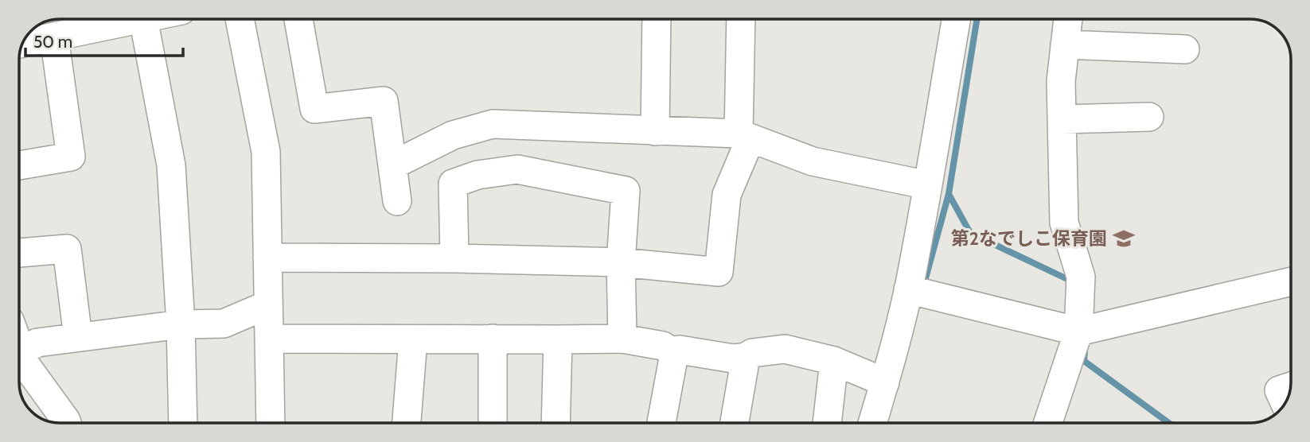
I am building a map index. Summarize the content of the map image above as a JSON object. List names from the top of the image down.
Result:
{
  "places": {
    "school or university": ["第2なでしこ保育園"]
  },
  "scale_bar": "50 m"
}
